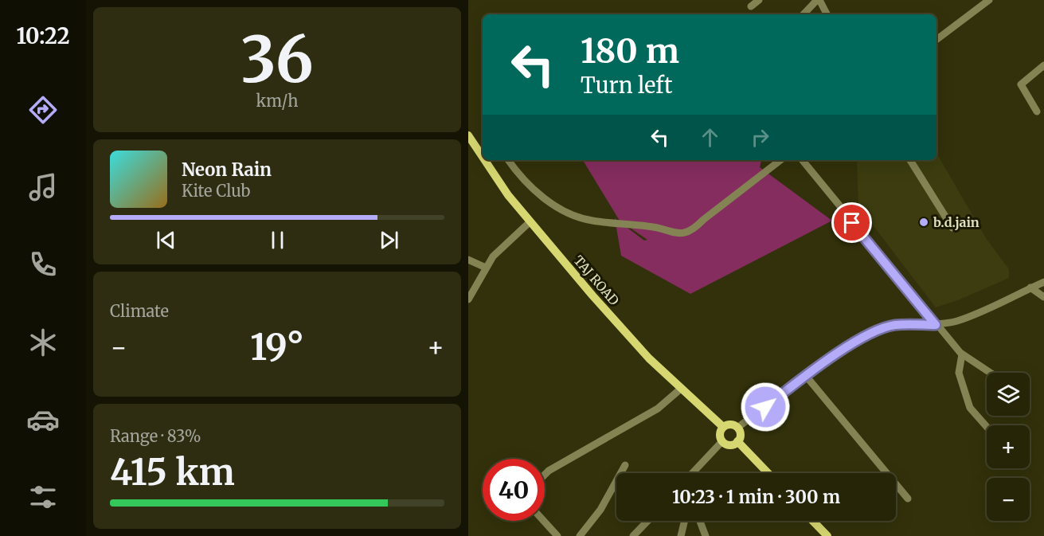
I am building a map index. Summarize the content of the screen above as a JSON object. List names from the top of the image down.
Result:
{
  "streets": {
    "main road": ["TAJ ROAD"]
  },
  "places": ["b.d.jain"],
  "page": {
    "tabs": "10:22",
    "tile": [
      ["36", "km/h"],
      "Climate",
      ["Range · 83%", "415 km"]
    ],
    "turn": ["180 m", "Turn left"],
    "song": ["Neon Rain", "Kite Club"],
    "heat": ["−", "19°", "+"],
    "map_buttons": ["+", "−"],
    "limit": "40",
    "trip": "10:23 · 1 min · 300 m"
  }
}
